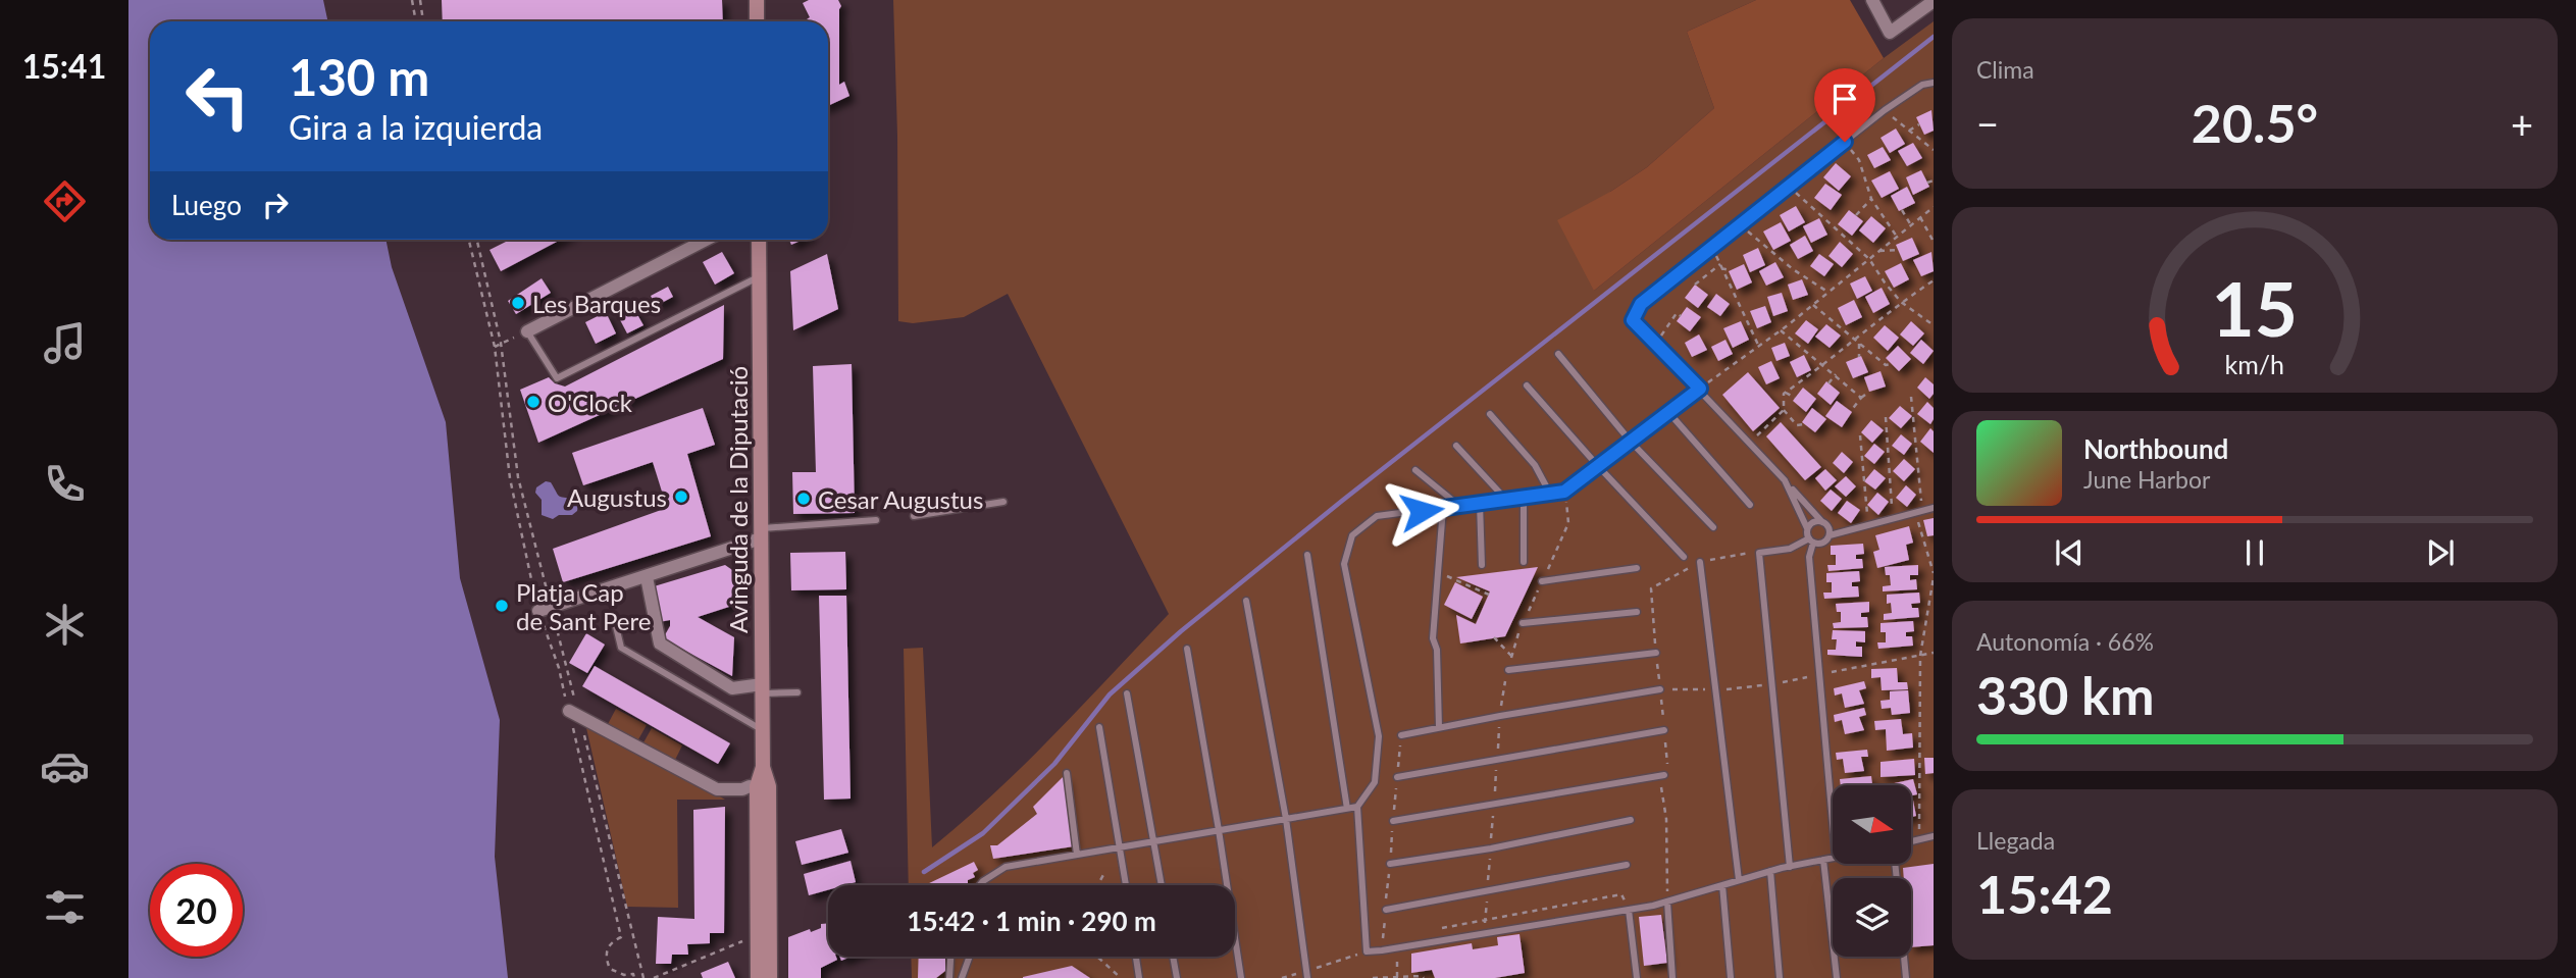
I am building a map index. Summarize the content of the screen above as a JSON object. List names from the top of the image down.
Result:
{
  "streets": {
    "street": ["Avinguda de la Diputació"]
  },
  "places": [
    "Les Barques",
    "O'Clock",
    "Augustus",
    "Cesar Augustus",
    "Platja Cap de Sant Pere"
  ],
  "north": "right",
  "page": {
    "tabs": "15:41",
    "tile": [
      "Clima",
      ["Autonomía · 66%", "330 km"],
      ["Llegada", "15:42"]
    ],
    "turn": ["130 m", "Gira a la izquierda"],
    "heat": ["−", "20.5°", "+"],
    "then": "Luego",
    "song": ["Northbound", "June Harbor"],
    "limit": "20",
    "trip": "15:42 · 1 min · 290 m",
    "gauge": ["15", "km/h"]
  }
}
